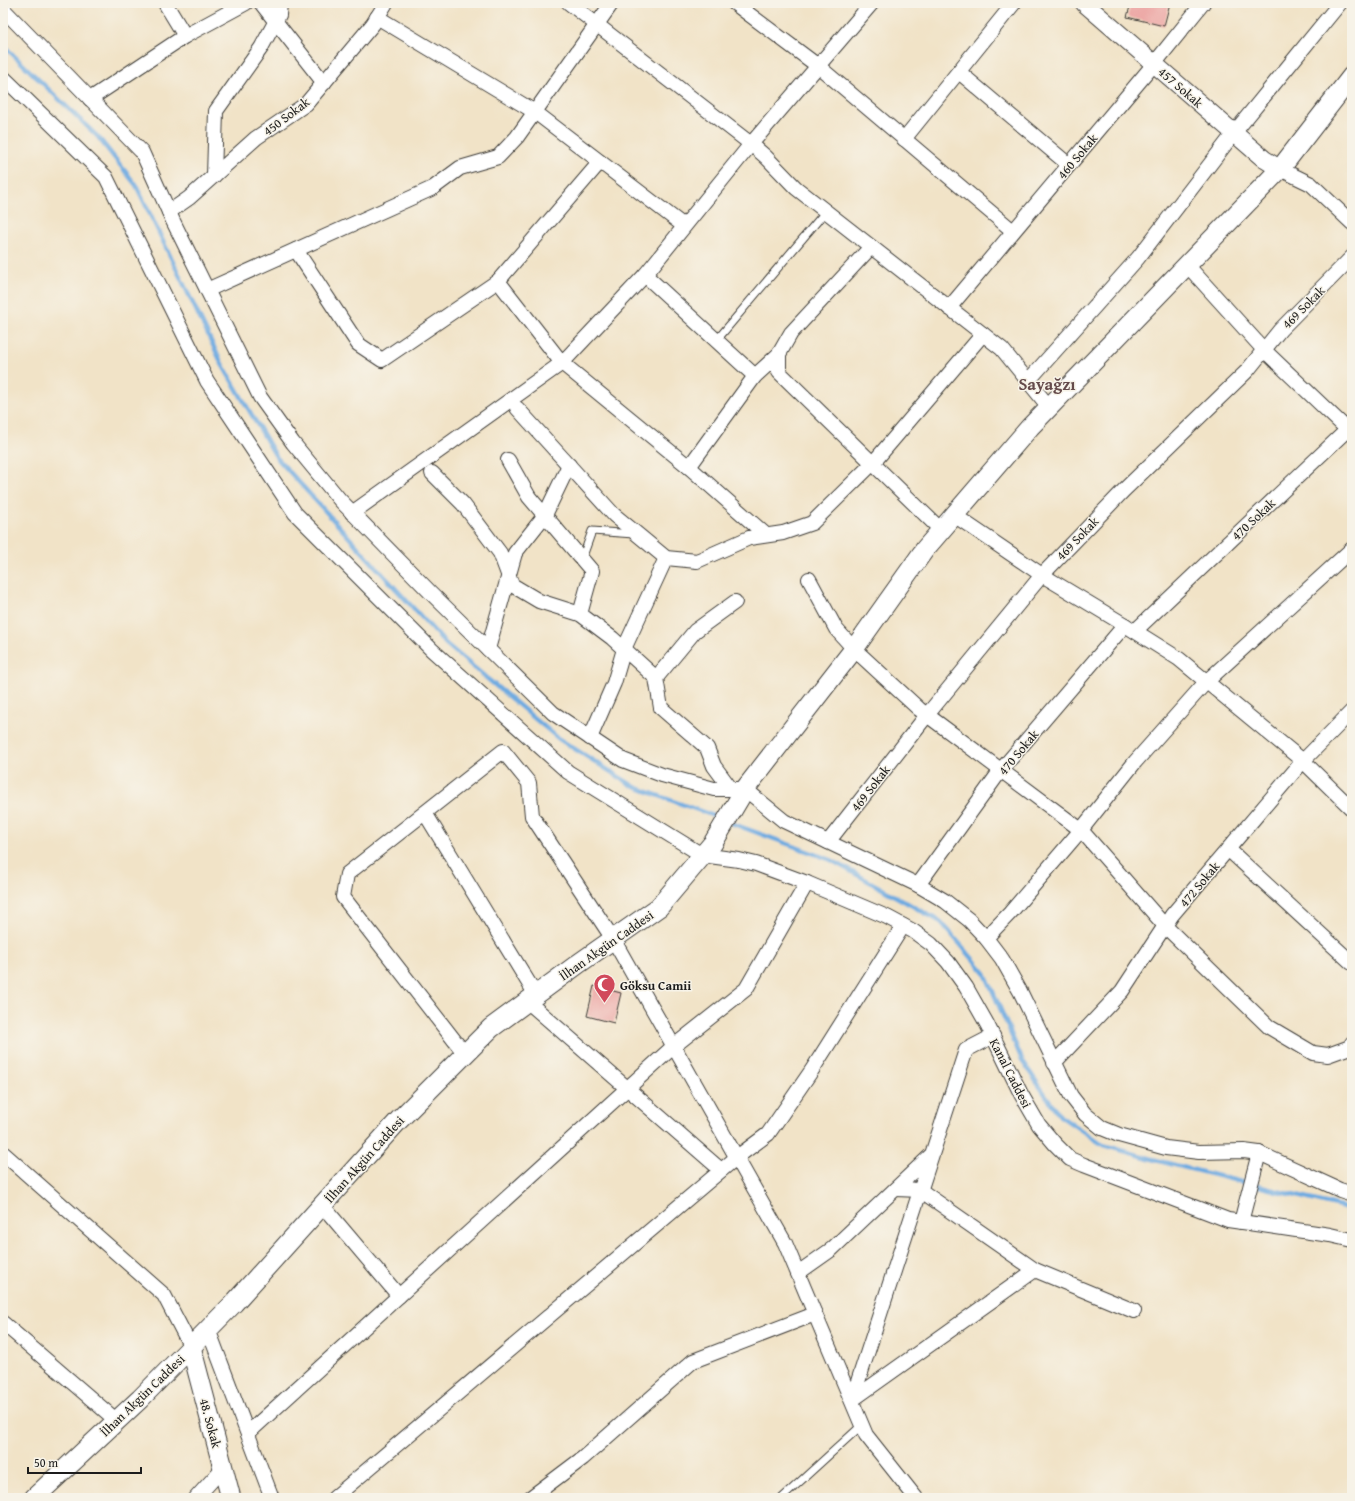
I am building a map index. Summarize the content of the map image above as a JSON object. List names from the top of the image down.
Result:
{
  "streets": {
    "main road": ["İlhan Akgün Caddesi", "48. Sokak"],
    "street": [
      "457 Sokak",
      "450 Sokak",
      "460 Sokak",
      "469 Sokak",
      "470 Sokak",
      "472 Sokak",
      "Kanal Caddesi"
    ]
  },
  "crossings": [
    ["457 Sokak", "460 Sokak"],
    ["457 Sokak", "İlhan Akgün Caddesi"],
    ["İlhan Akgün Caddesi", "Kanal Caddesi"],
    ["İlhan Akgün Caddesi", "48. Sokak"]
  ],
  "districts": ["Sayağzı"],
  "places": {
    "mosque": ["Göksu Camii"]
  },
  "scale_bar": "50 m"
}
